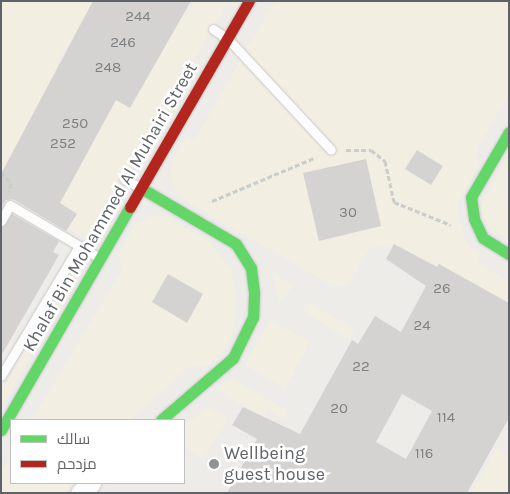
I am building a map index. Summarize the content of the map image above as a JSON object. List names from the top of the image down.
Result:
{
  "streets": {
    "street": ["Khalaf Bin Mohammed Al Muhairi Street"]
  },
  "places": ["Wellbeing guest house"],
  "house_numbers": [
    "244",
    "246",
    "248",
    "250",
    "252",
    "30",
    "26",
    "24",
    "22",
    "20",
    "114",
    "116"
  ],
  "legend": ["سالك", "مزدحم"]
}
